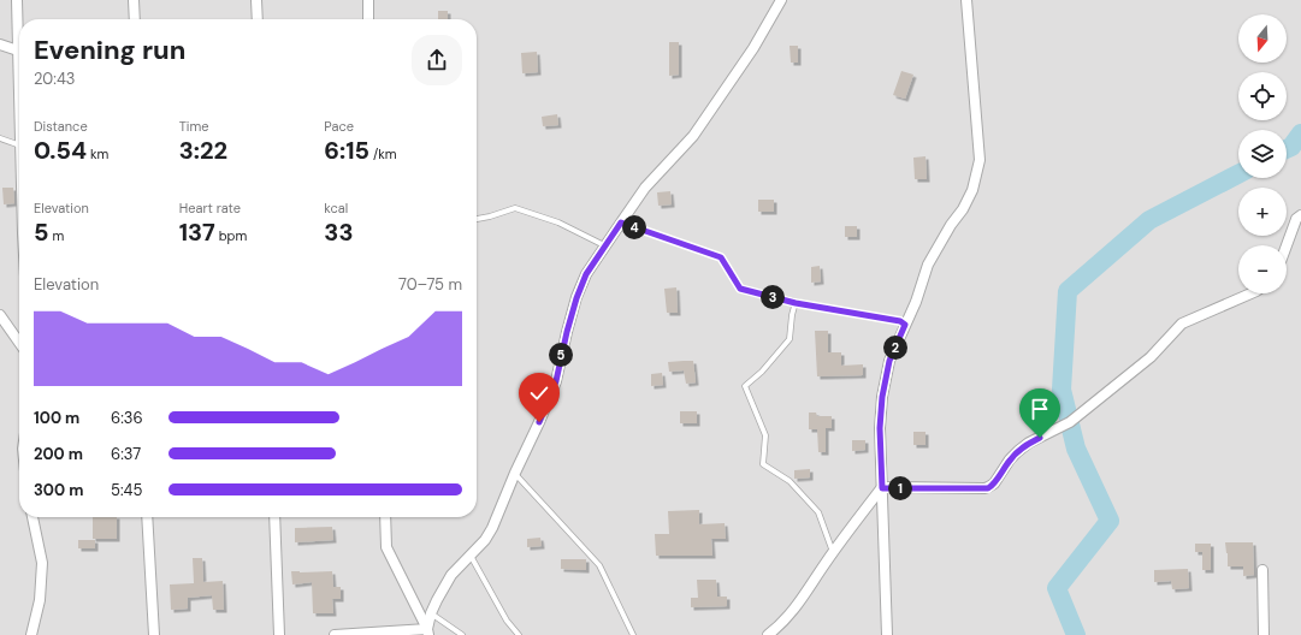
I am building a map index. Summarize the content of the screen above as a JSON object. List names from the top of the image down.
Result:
{
  "north": "bottom",
  "page": {
    "map_buttons": ["+", "−"],
    "heading": ["Evening run", "20:43"],
    "stats": [
      ["Distance", "0.54 km"],
      ["Time", "3:22"],
      ["Pace", "6:15 /km"],
      ["Elevation", "5 m"],
      ["Heart rate", "137 bpm"],
      ["kcal", "33"]
    ],
    "pins": [
      "4",
      "3",
      "2",
      "5",
      "1"
    ],
    "chart": ["Elevation", "70–75 m"],
    "list": [
      {
        "name": "100 m",
        "note": "6:36"
      },
      {
        "name": "200 m",
        "note": "6:37"
      },
      {
        "name": "300 m",
        "note": "5:45"
      }
    ]
  }
}
